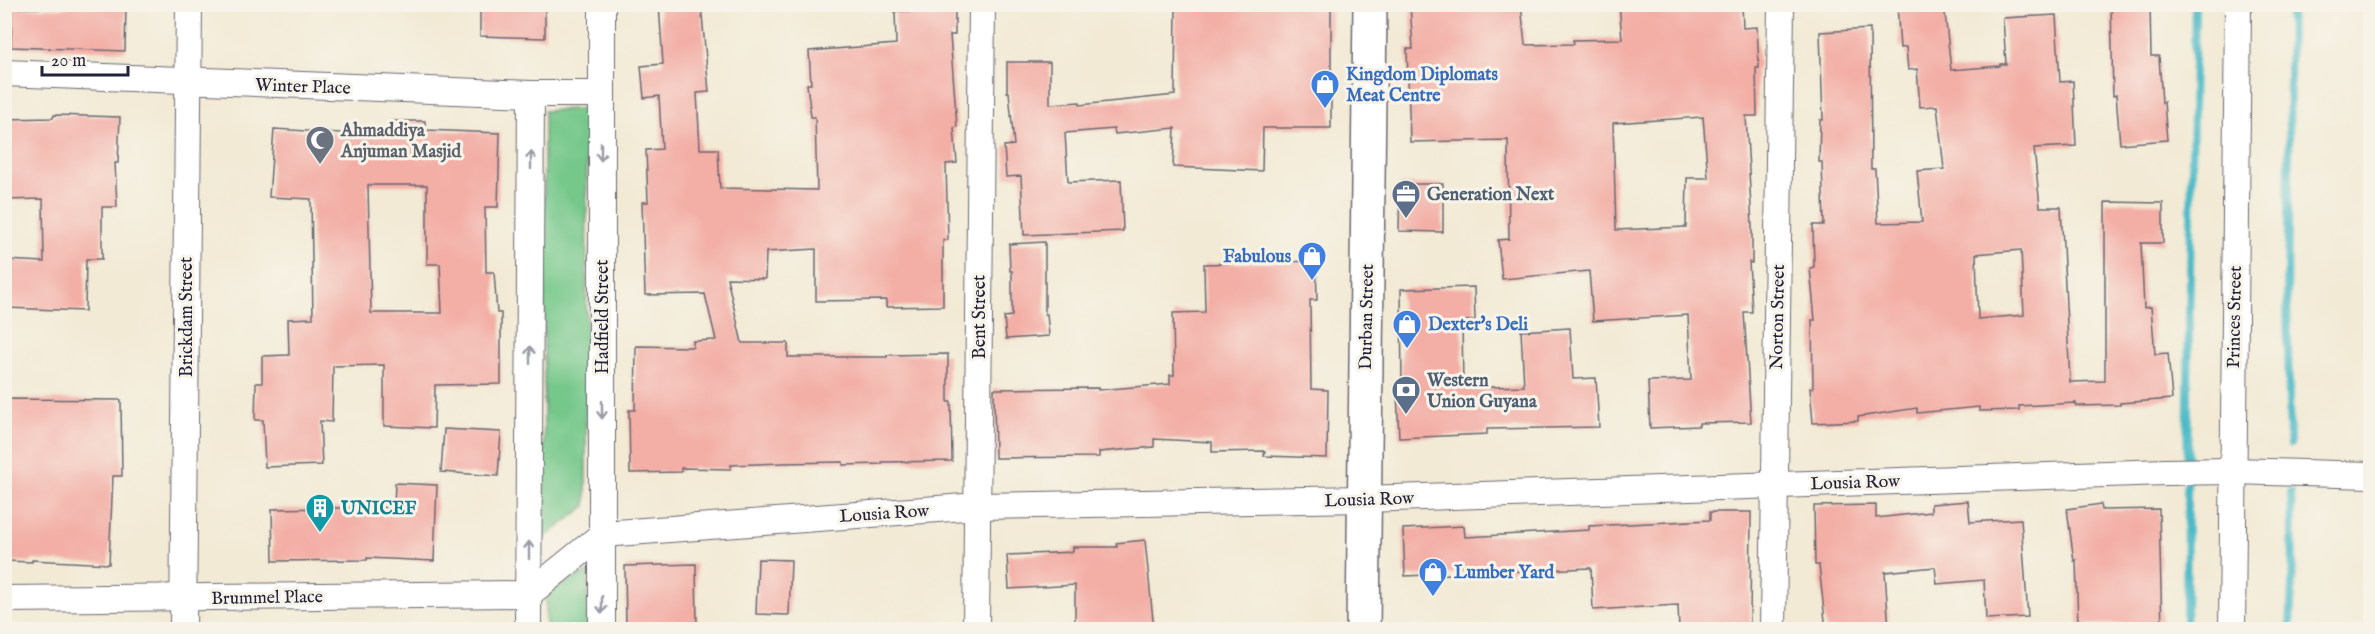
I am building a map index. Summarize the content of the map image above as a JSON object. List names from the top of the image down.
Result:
{
  "streets": {
    "street": [
      "Winter Place",
      "Brickdam Street",
      "Hadfield Street",
      "Bent Street",
      "Durban Street",
      "Norton Street",
      "Princes Street",
      "Lousia Row",
      "Brummel Place"
    ]
  },
  "crossings": [
    ["Winter Place", "Brickdam Street"],
    ["Winter Place", "Hadfield Street"],
    ["Brickdam Street", "Brummel Place"],
    ["Hadfield Street", "Lousia Row"],
    ["Bent Street", "Lousia Row"],
    ["Durban Street", "Lousia Row"],
    ["Norton Street", "Lousia Row"],
    ["Princes Street", "Lousia Row"]
  ],
  "places": {
    "shop": [
      "Kingdom Diplomats Meat Centre",
      "Fabulous",
      "Dexter's Deli",
      "Lumber Yard"
    ],
    "mosque": ["Ahmaddiya Anjuman Masjid"],
    "office": ["Generation Next"],
    "bank": ["Western Union Guyana"],
    "building": ["UNICEF"]
  },
  "scale_bar": "20 m"
}
